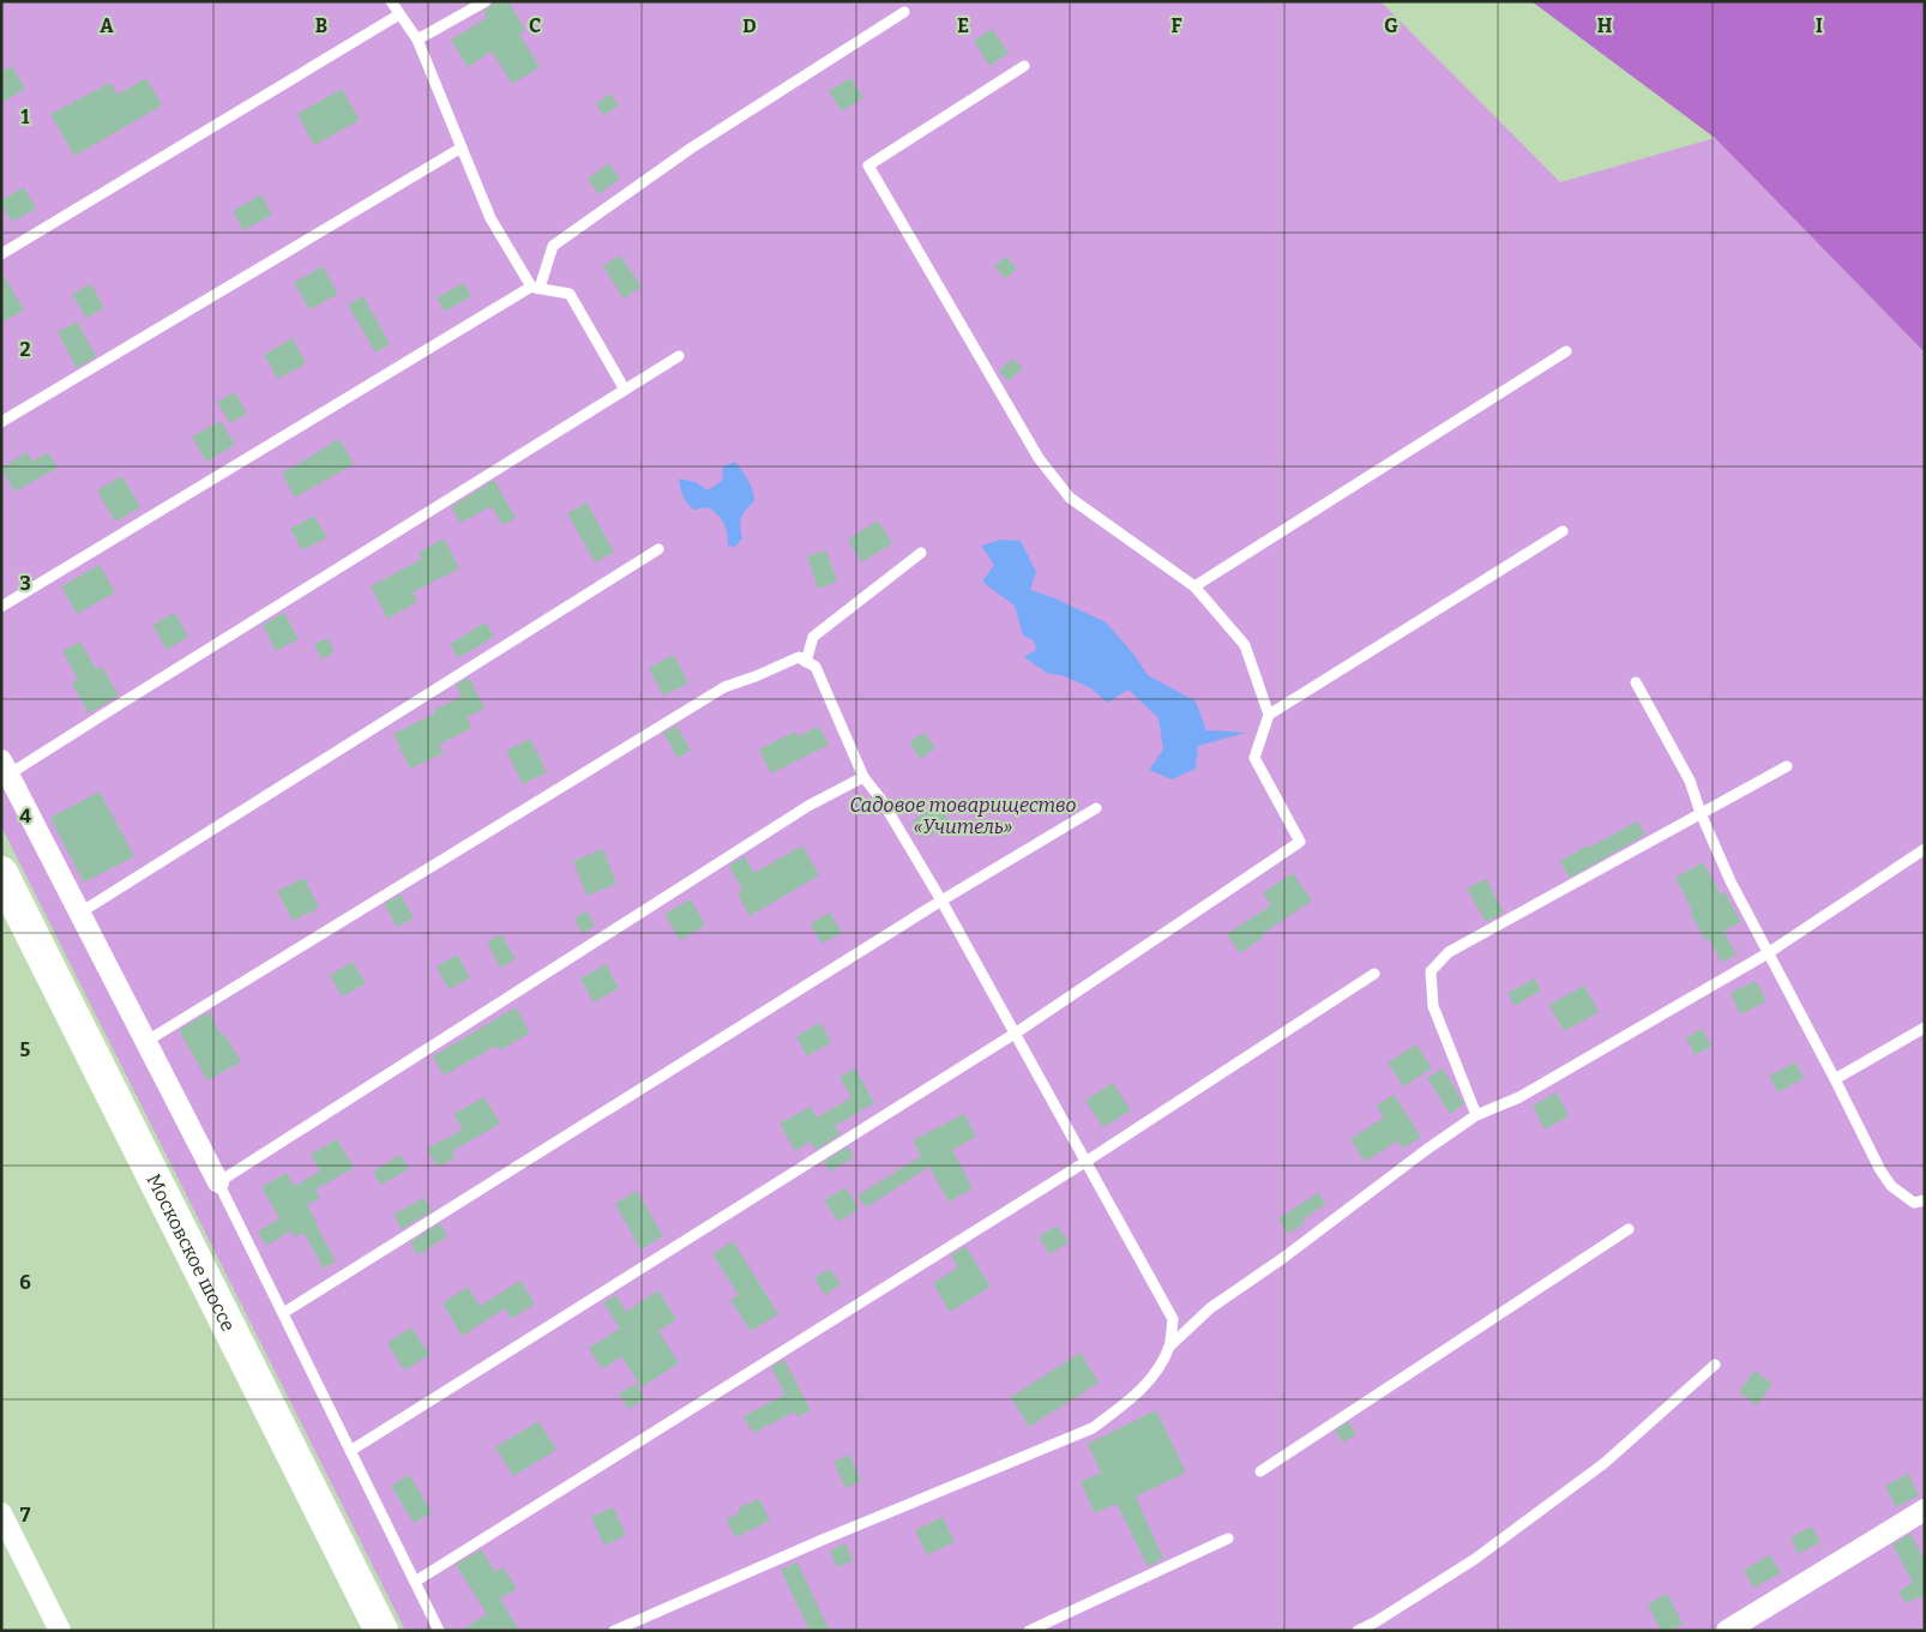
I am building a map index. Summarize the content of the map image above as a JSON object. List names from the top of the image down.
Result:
{
  "streets": {
    "highway": ["Московское шоссе"]
  },
  "parks": ["Садовое товарищество «Учитель»"],
  "grid": {
    "columns": [
      "A",
      "B",
      "C",
      "D",
      "E",
      "F",
      "G",
      "H",
      "I"
    ],
    "rows": [
      "1",
      "2",
      "3",
      "4",
      "5",
      "6",
      "7"
    ]
  }
}
